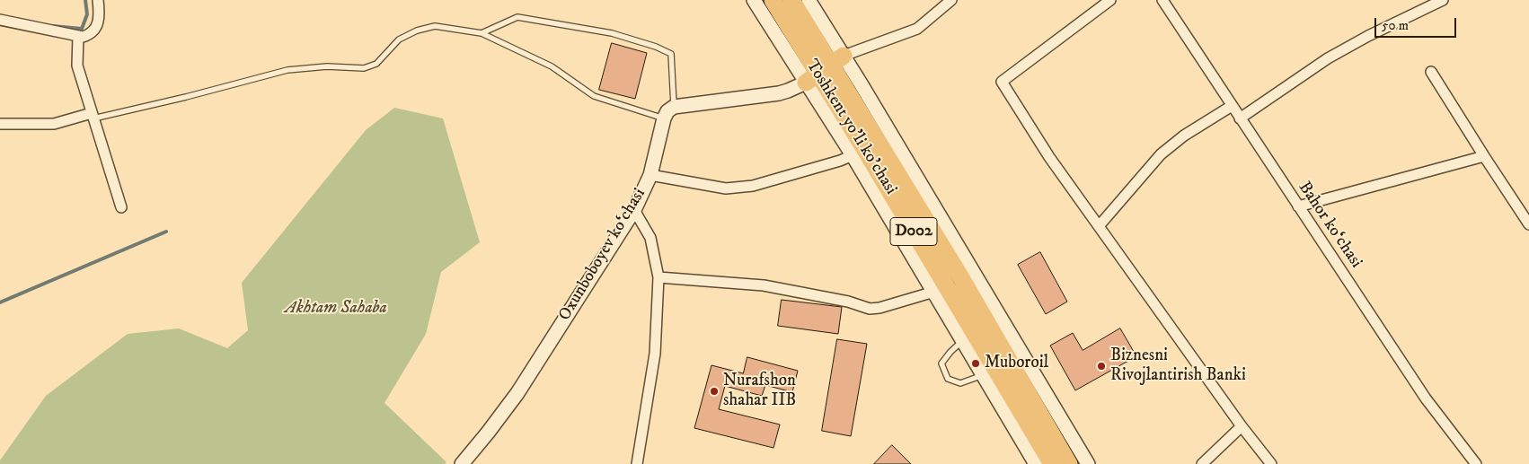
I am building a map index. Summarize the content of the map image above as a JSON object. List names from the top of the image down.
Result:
{
  "streets": {
    "main road": ["Toshkent yo'li ko'chasi", "D002"],
    "street": ["Bahor ko‘chasi", "Oxunboboyev ko‘chasi"]
  },
  "parks": ["Akhtam Sahaba"],
  "places": ["Muboroil", "Biznesni Rivojlantirish Banki", "Nurafshon shahar IIB"],
  "scale_bar": "50 m"
}
